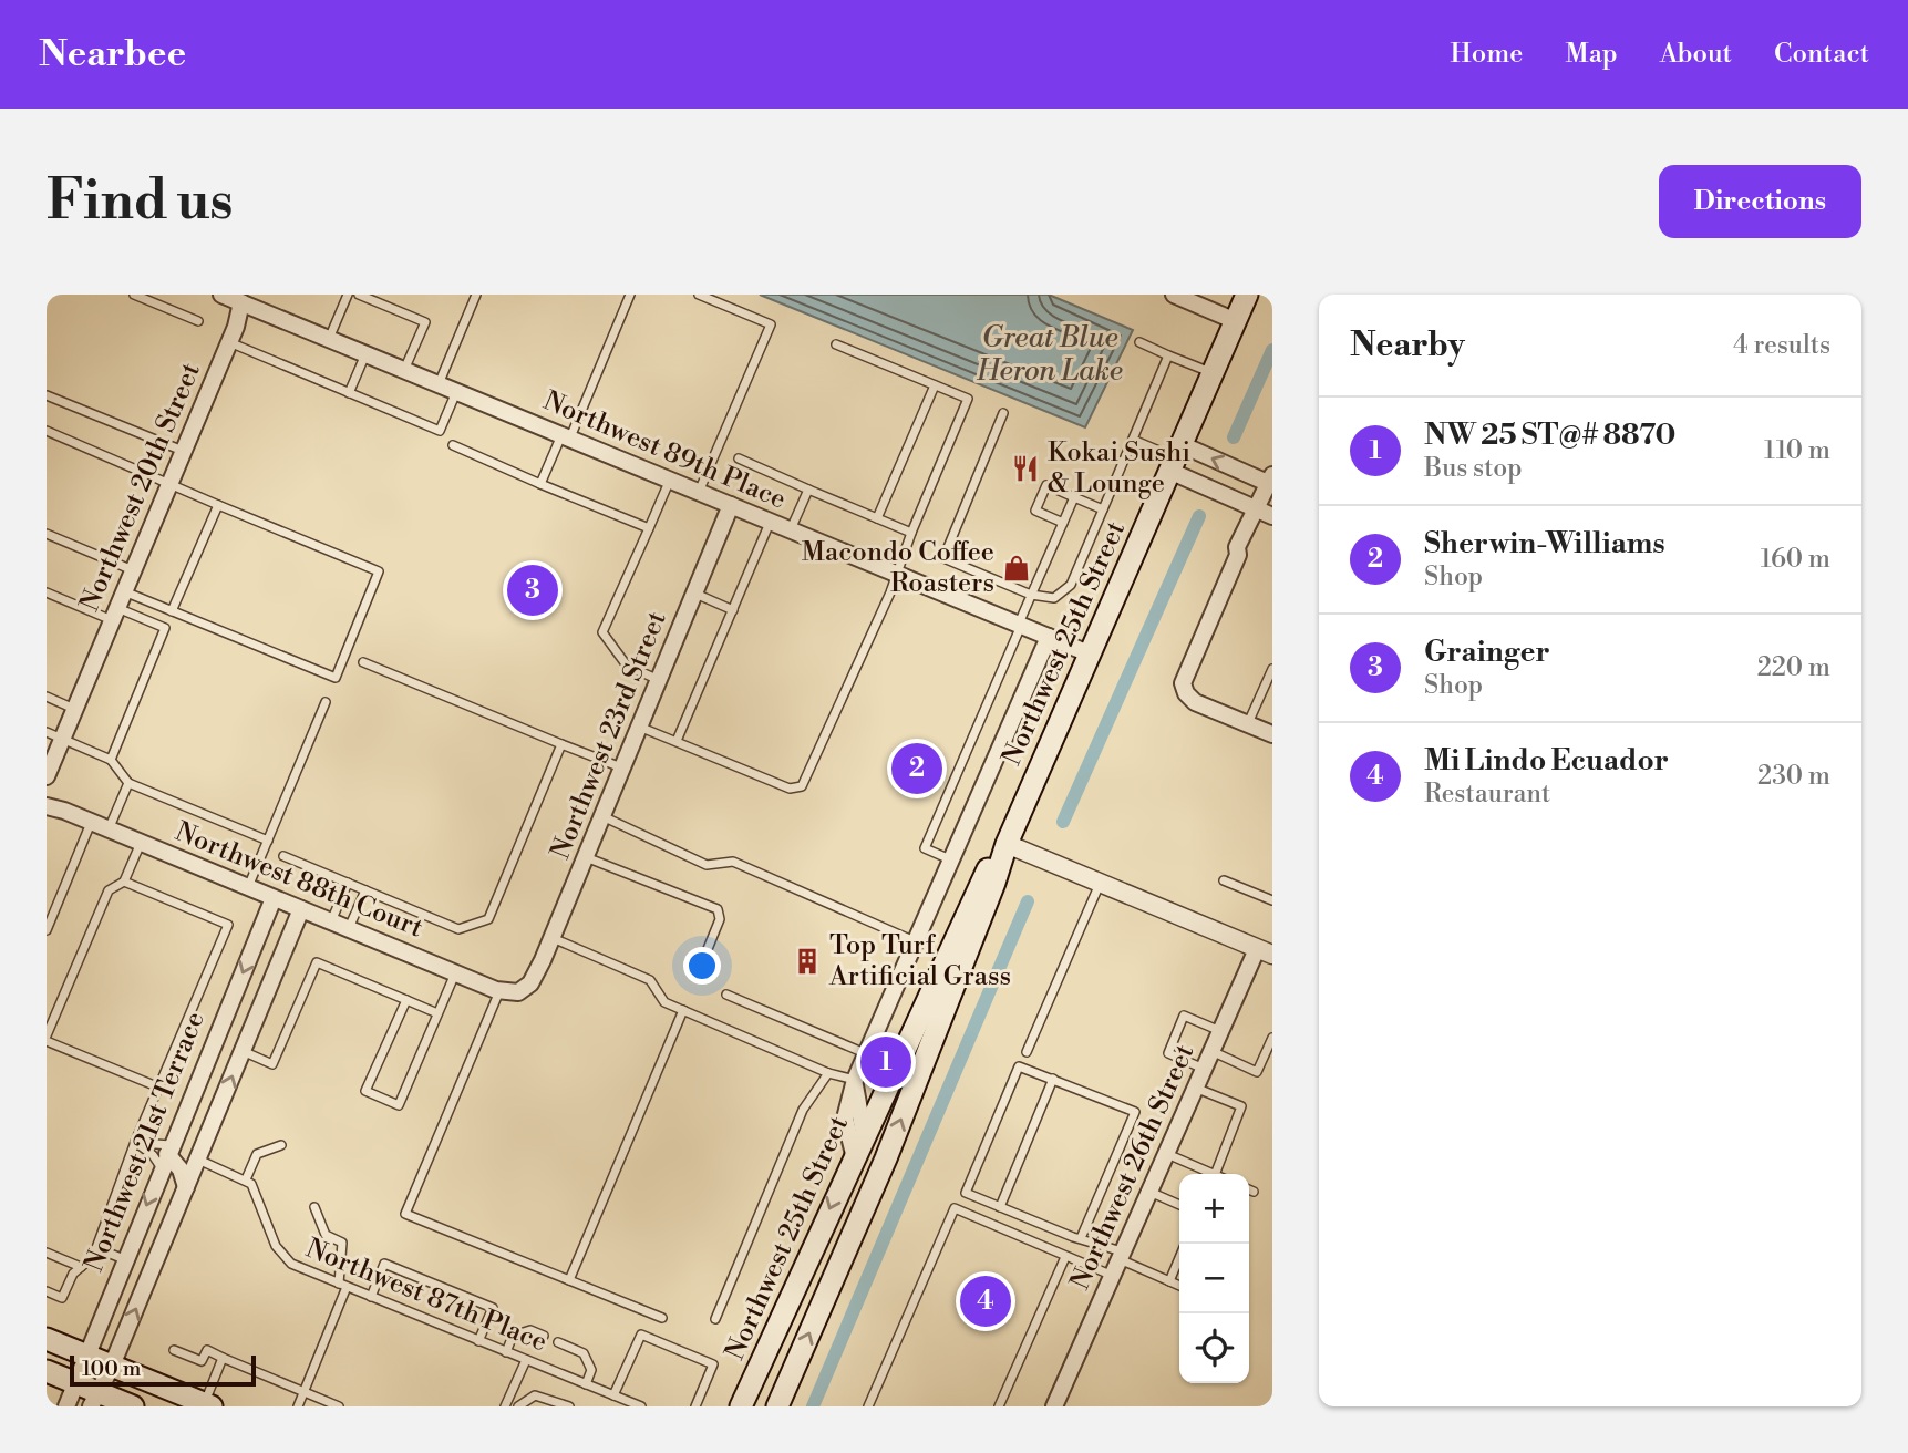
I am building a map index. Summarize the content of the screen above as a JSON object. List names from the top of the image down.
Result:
{
  "streets": {
    "main road": ["Northwest 25th Street"],
    "street": [
      "Northwest 89th Place",
      "Northwest 20th Street",
      "Northwest 23rd Street",
      "Northwest 88th Court",
      "Northwest 21st Terrace",
      "Northwest 26th Street"
    ],
    "lane": ["Northwest 87th Place"]
  },
  "crossings": [
    ["Northwest 89th Place", "Northwest 20th Street"],
    ["Northwest 89th Place", "Northwest 25th Street"],
    ["Northwest 89th Place", "Northwest 23rd Street"],
    ["Northwest 23rd Street", "Northwest 88th Court"],
    ["Northwest 88th Court", "Northwest 21st Terrace"]
  ],
  "water": ["Great Blue Heron Lake"],
  "places": {
    "restaurant": ["Kokai Sushi & Lounge"],
    "shop": ["Macondo Coffee Roasters"],
    "building": ["Top Turf Artificial Grass"]
  },
  "scale_bar": "100 m",
  "page": {
    "header": "Nearbee",
    "nav": [
      "Home",
      "Map",
      "About",
      "Contact"
    ],
    "buttons": "Directions",
    "title": "Find us",
    "heading": ["Nearby", "4 results"],
    "list": [
      {
        "mark": "1",
        "name": "NW 25 ST@# 8870",
        "note": "Bus stop",
        "value": "110 m"
      },
      {
        "mark": "2",
        "name": "Sherwin-Williams",
        "note": "Shop",
        "value": "160 m"
      },
      {
        "mark": "3",
        "name": "Grainger",
        "note": "Shop",
        "value": "220 m"
      },
      {
        "mark": "4",
        "name": "Mi Lindo Ecuador",
        "note": "Restaurant",
        "value": "230 m"
      }
    ],
    "pins": [
      "3",
      "2",
      "1",
      "4"
    ],
    "map_buttons": ["+", "−"],
    "scale": "100 m"
  }
}
